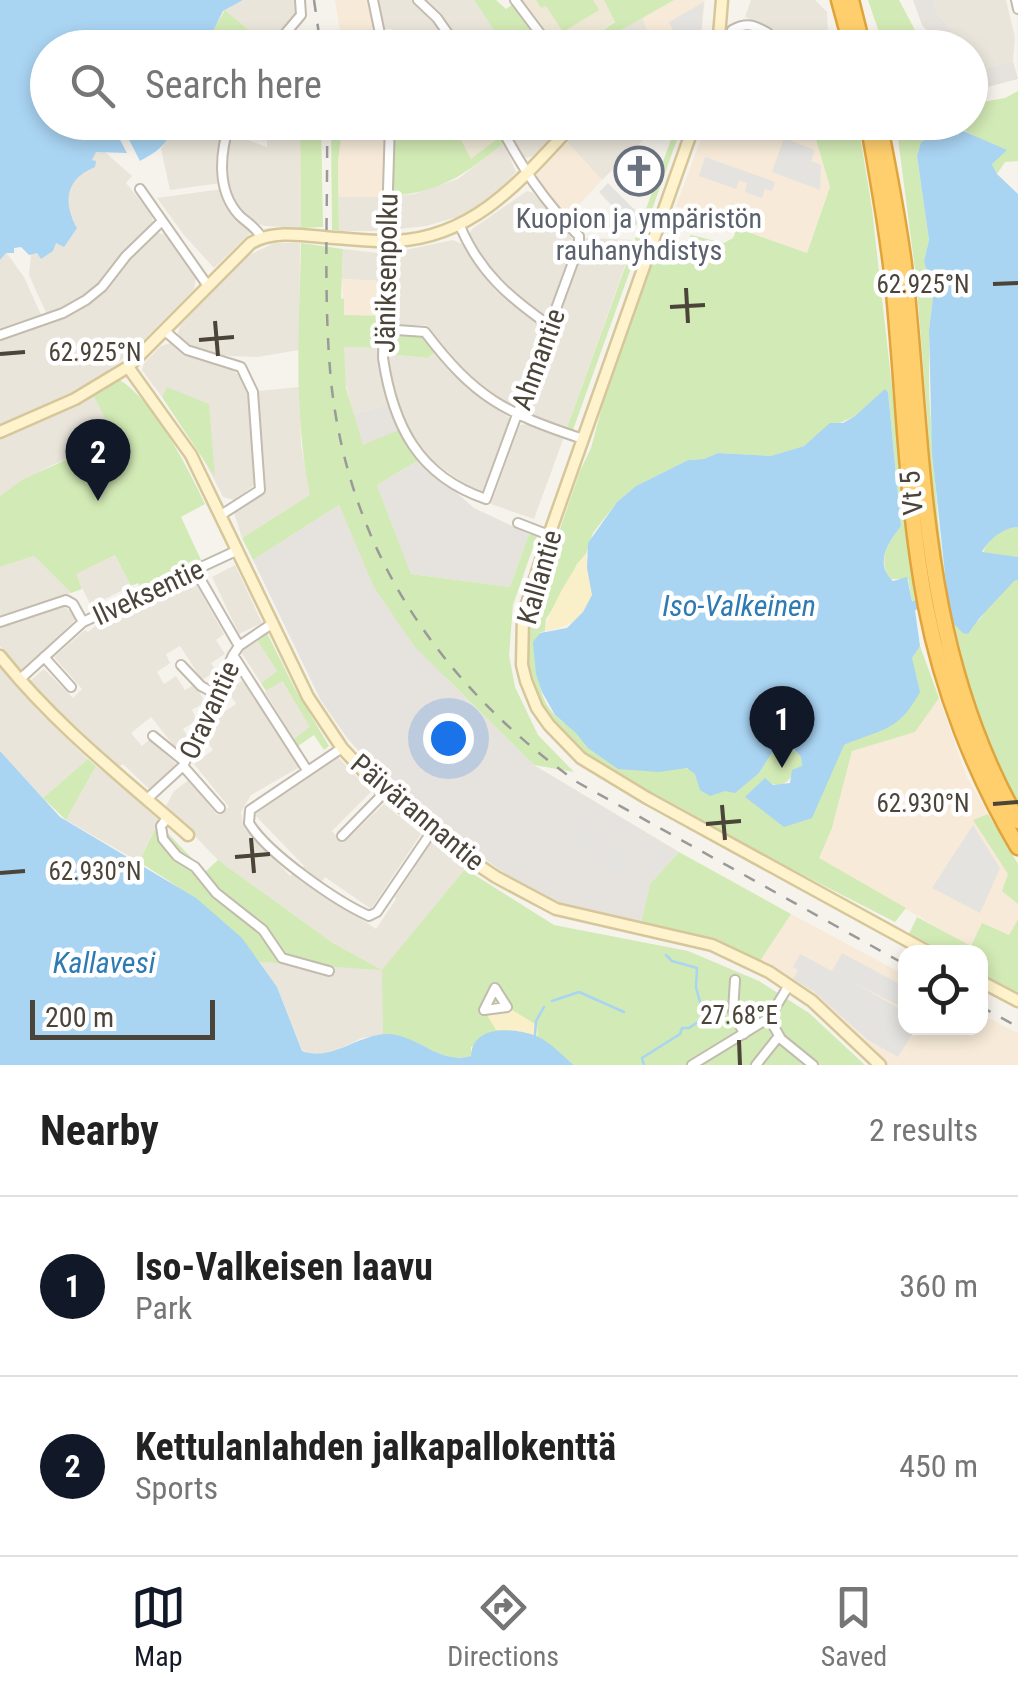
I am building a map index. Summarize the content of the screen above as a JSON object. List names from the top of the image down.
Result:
{
  "streets": {
    "highway": ["Vt 5"],
    "street": [
      "Jäniksenpolku",
      "Ahmantie",
      "Kallantie",
      "Ilveksentie",
      "Oravantie",
      "Päivärannantie"
    ]
  },
  "crossings": [
    ["Jäniksenpolku", "Ahmantie"],
    ["Ilveksentie", "Päivärannantie"],
    ["Oravantie", "Päivärannantie"]
  ],
  "water": ["Iso-Valkeinen", "Kallavesi"],
  "places": {
    "church": ["Kuopion ja ympäristön rauhanyhdistys"]
  },
  "scale_bar": "200 m",
  "page": {
    "search": "Search here",
    "pins": ["2", "1"],
    "scale": "200 m",
    "heading": ["Nearby", "2 results"],
    "list": [
      {
        "mark": "1",
        "name": "Iso-Valkeisen laavu",
        "note": "Park",
        "value": "360 m"
      },
      {
        "mark": "2",
        "name": "Kettulanlahden jalkapallokenttä",
        "note": "Sports",
        "value": "450 m"
      }
    ],
    "nav": ["Map", "Directions", "Saved"]
  },
  "coordinates": ["62.925°N", "62.930°N", "27.68°E"]
}
